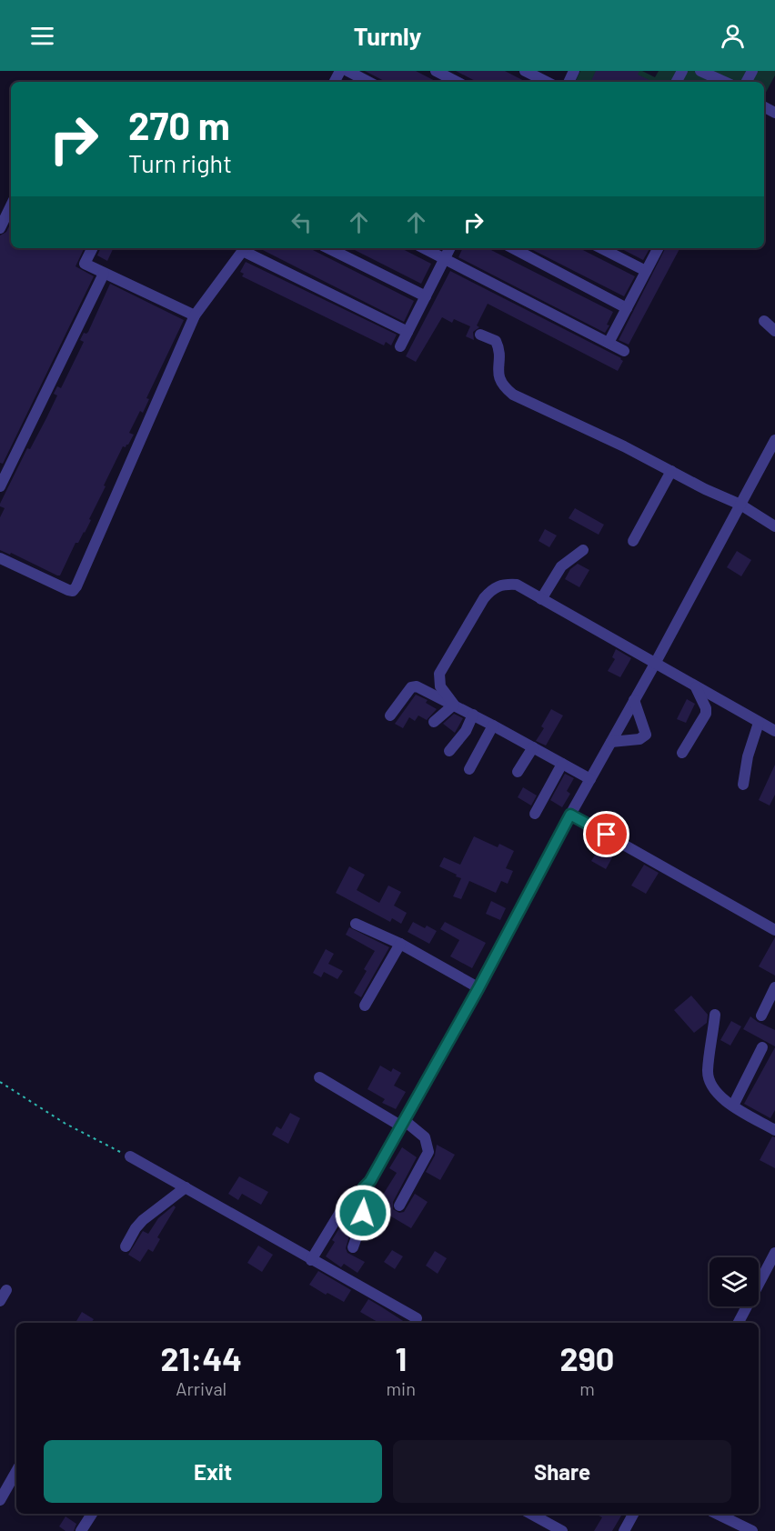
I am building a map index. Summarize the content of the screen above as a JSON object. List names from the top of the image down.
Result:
{
  "page": {
    "header": "Turnly",
    "turn": ["270 m", "Turn right"],
    "eta": [
      "21:44",
      "Arrival",
      "1",
      "min",
      "290",
      "m"
    ],
    "buttons": ["Exit", "Share"]
  }
}
